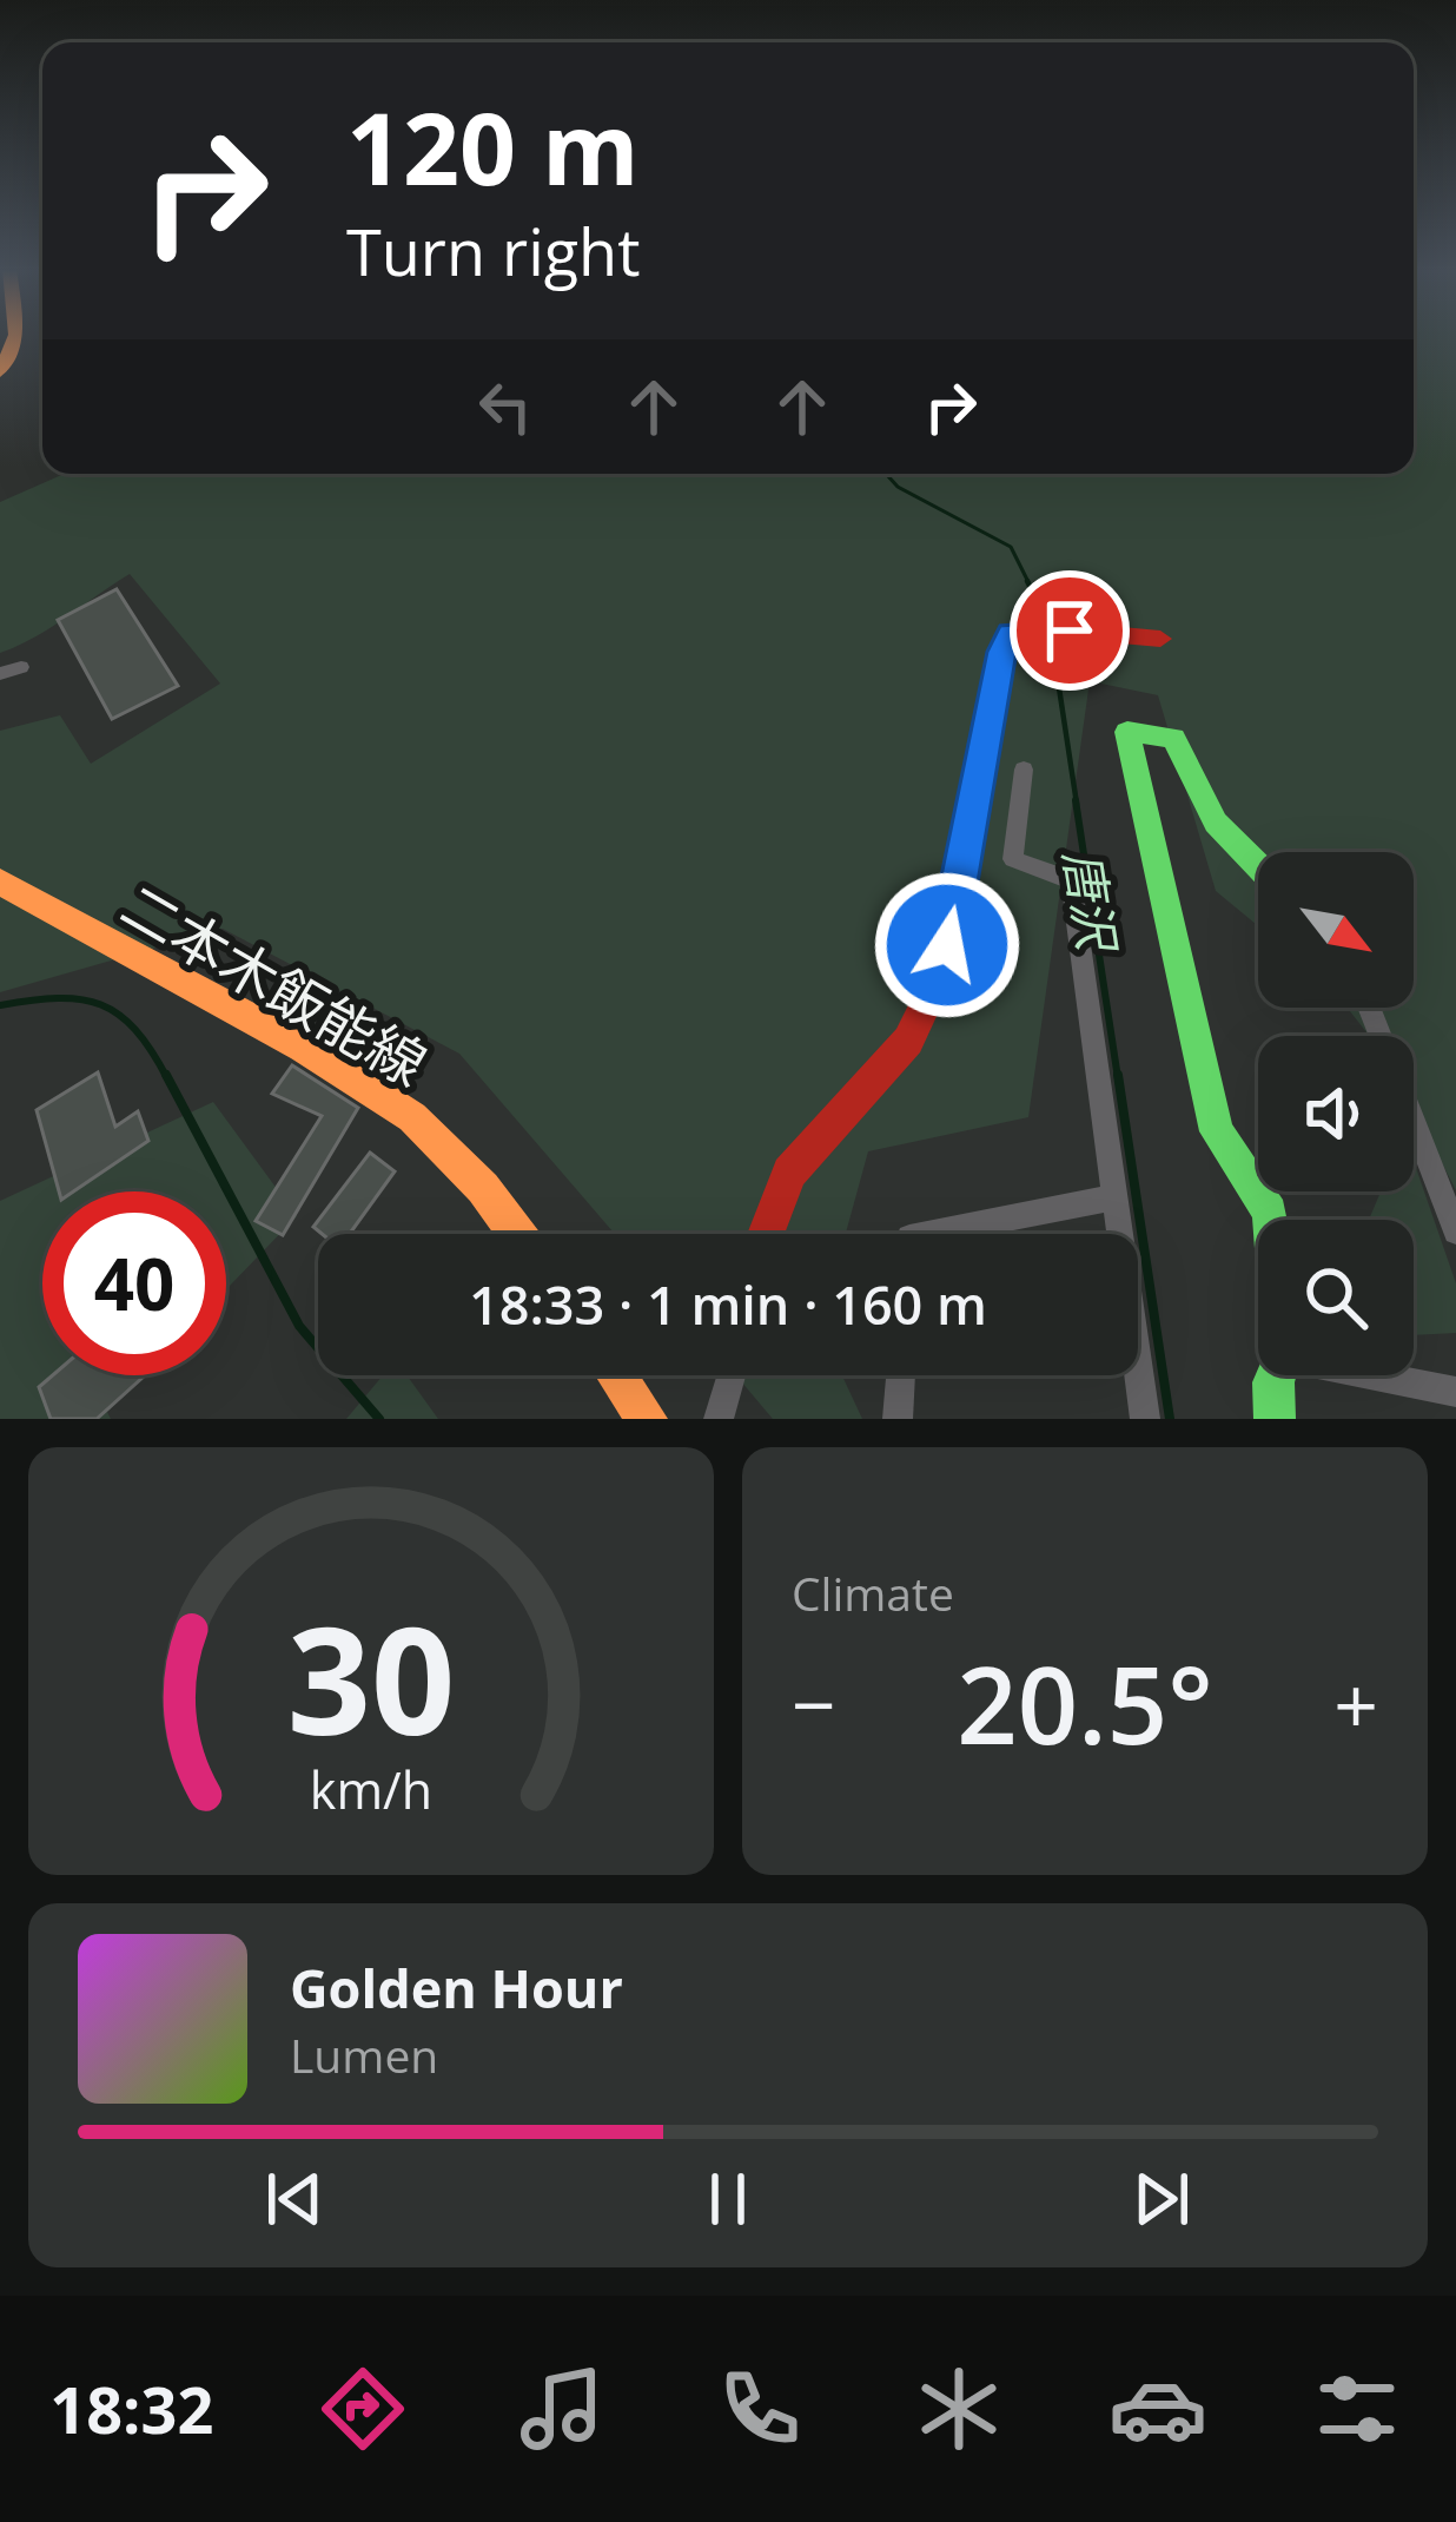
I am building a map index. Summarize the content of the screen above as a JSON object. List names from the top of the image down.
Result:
{
  "streets": {
    "street": ["二本木飯能線"]
  },
  "water": ["唐沢"],
  "north": "bottom right",
  "page": {
    "turn": ["120 m", "Turn right"],
    "limit": "40",
    "trip": "18:33 · 1 min · 160 m",
    "tile": "Climate",
    "heat": ["−", "20.5°", "+"],
    "song": ["Golden Hour", "Lumen"],
    "tabs": "18:32",
    "gauge": ["30", "km/h"]
  }
}
